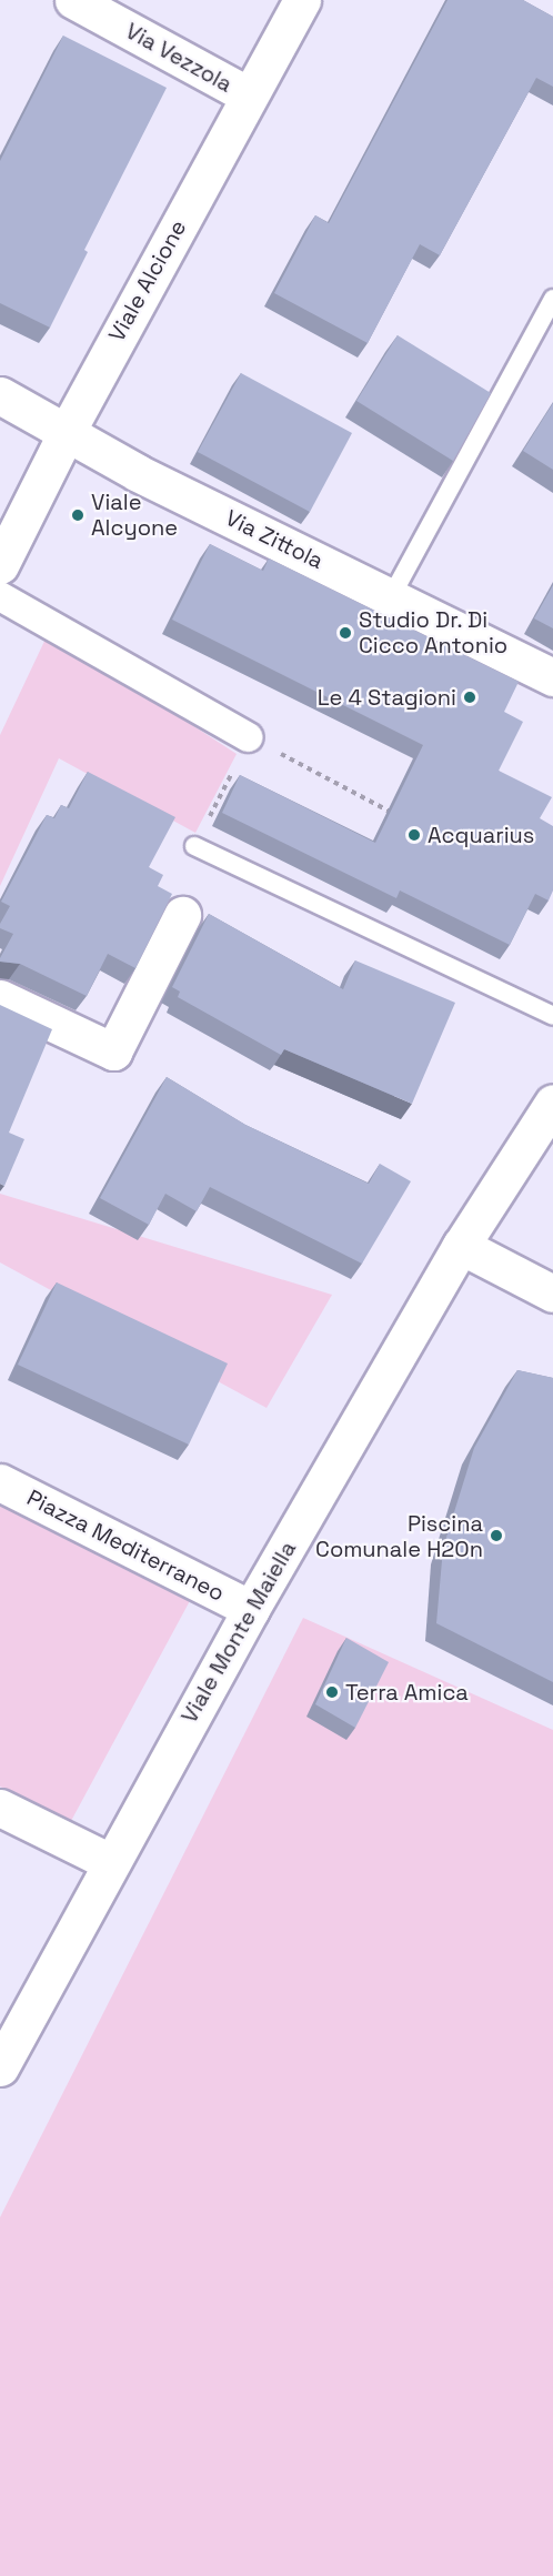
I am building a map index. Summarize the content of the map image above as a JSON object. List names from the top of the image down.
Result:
{
  "streets": {
    "street": [
      "Via Vezzola",
      "Viale Alcione",
      "Via Zittola",
      "Piazza Mediterraneo",
      "Viale Monte Maiella"
    ]
  },
  "crossings": [
    ["Via Vezzola", "Viale Alcione"],
    ["Viale Alcione", "Via Zittola"],
    ["Piazza Mediterraneo", "Viale Monte Maiella"]
  ],
  "places": [
    "Viale Alcyone",
    "Studio Dr. Di Cicco Antonio",
    "Le 4 Stagioni",
    "Acquarius",
    "Piscina Comunale H2On",
    "Terra Amica"
  ]
}
